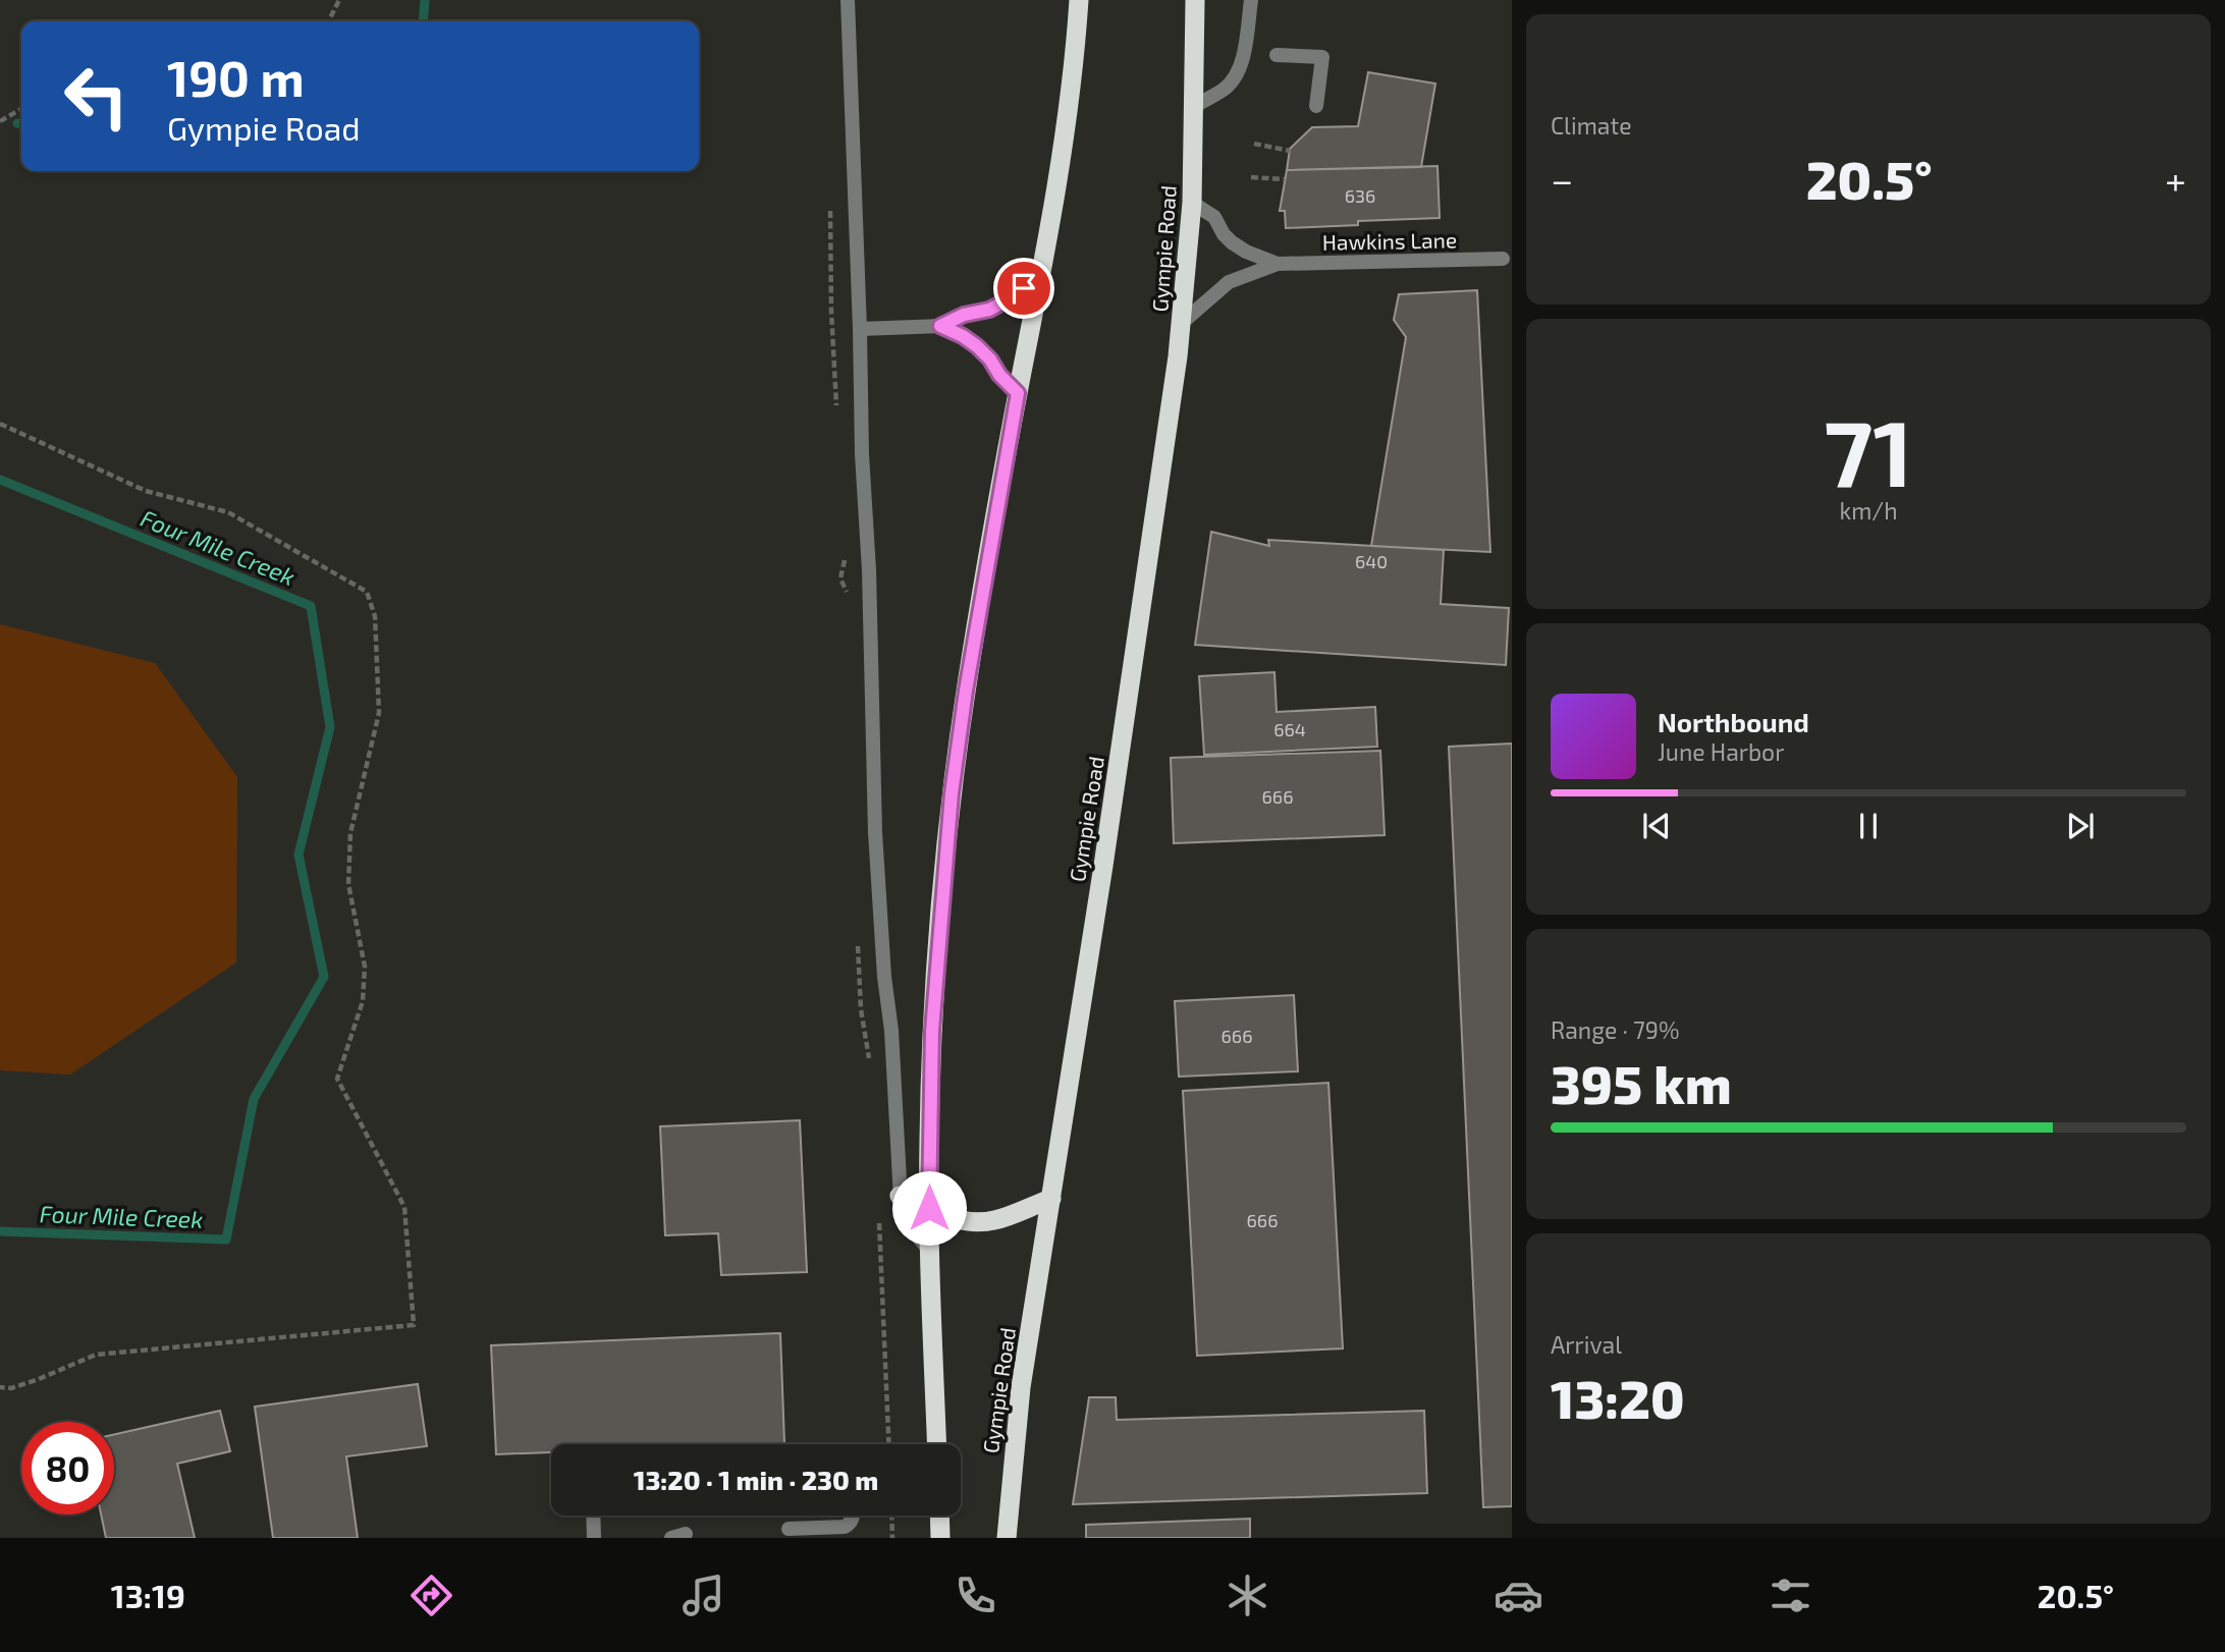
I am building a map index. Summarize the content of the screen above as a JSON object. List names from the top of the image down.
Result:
{
  "streets": {
    "highway": ["Gympie Road"],
    "street": ["Hawkins Lane"]
  },
  "crossings": [
    ["Hawkins Lane", "Gympie Road"]
  ],
  "water": ["Four Mile Creek"],
  "house_numbers": [
    "636",
    "640",
    "664",
    "666",
    "666",
    "666"
  ],
  "page": {
    "tile": [
      "Climate",
      ["71", "km/h"],
      ["Range · 79%", "395 km"],
      ["Arrival", "13:20"]
    ],
    "turn": ["190 m", "Gympie Road"],
    "heat": ["−", "20.5°", "+"],
    "song": ["Northbound", "June Harbor"],
    "limit": "80",
    "trip": "13:20 · 1 min · 230 m",
    "tabs": ["13:19", "20.5°"]
  }
}
